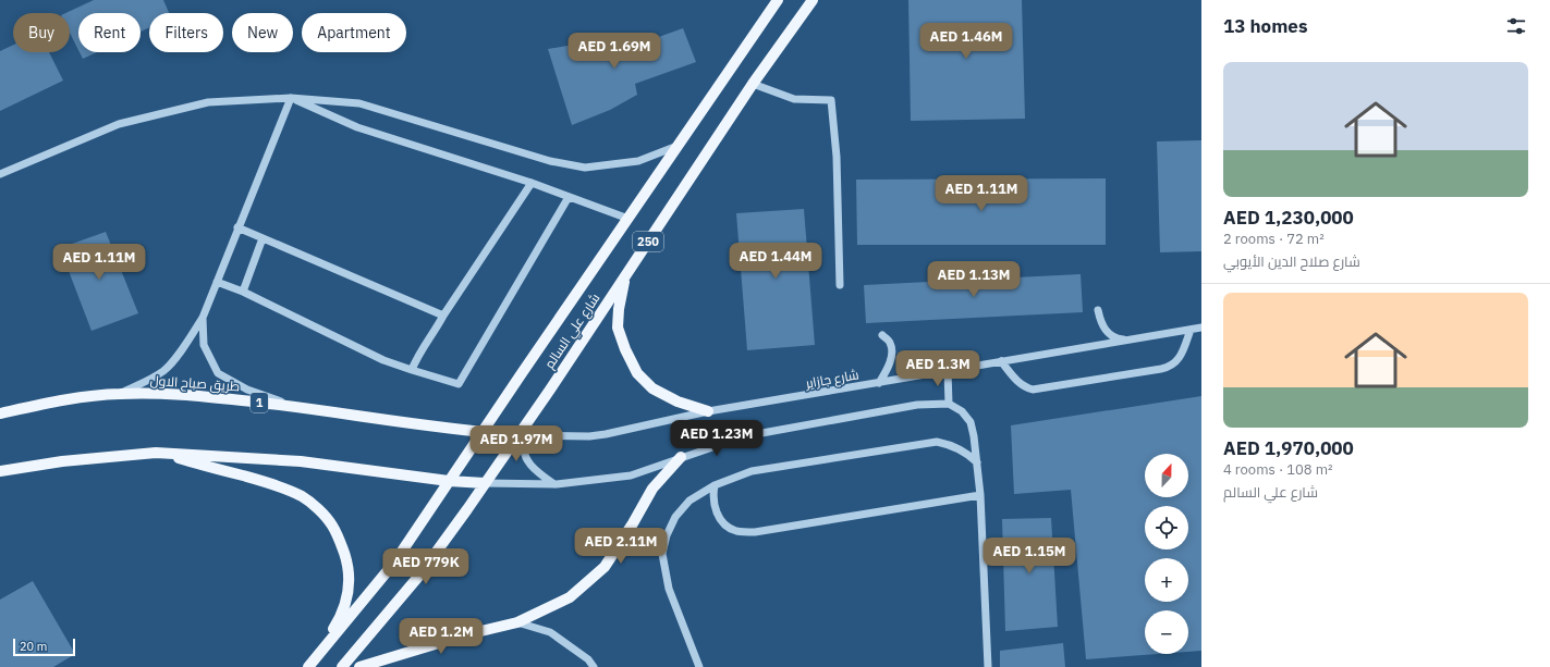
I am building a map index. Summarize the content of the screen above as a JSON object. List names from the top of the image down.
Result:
{
  "streets": {
    "main road": [
      "250",
      "شارع علي السالم",
      "طريق صباح الاول",
      "1"
    ],
    "street": ["شارع جازاير"]
  },
  "crossings": [
    ["شارع علي السالم", "شارع جازاير"],
    ["شارع علي السالم", "طريق صباح الاول"],
    ["شارع جازاير", "طريق صباح الاول"]
  ],
  "scale_bar": "20 m",
  "north": "top",
  "page": {
    "heading": "13 homes",
    "chip": [
      "Buy",
      "Rent",
      "Filters",
      "New",
      "Apartment"
    ],
    "price": [
      "AED 1.46M",
      "AED 1.69M",
      "AED 1.11M",
      "AED 1.44M",
      "AED 1.11M",
      "AED 1.13M",
      "AED 1.3M",
      "AED 1.23M",
      "AED 1.97M",
      "AED 2.11M",
      "AED 1.15M",
      "AED 779K",
      "AED 1.2M"
    ],
    "list": [
      {
        "name": "AED 1,230,000",
        "note": "2 rooms · 72 m² · شارع صلاح الدين الأيوبي"
      },
      {
        "name": "AED 1,970,000",
        "note": "4 rooms · 108 m² · شارع علي السالم"
      }
    ],
    "map_buttons": ["+", "−"],
    "scale": "20 m"
  }
}
